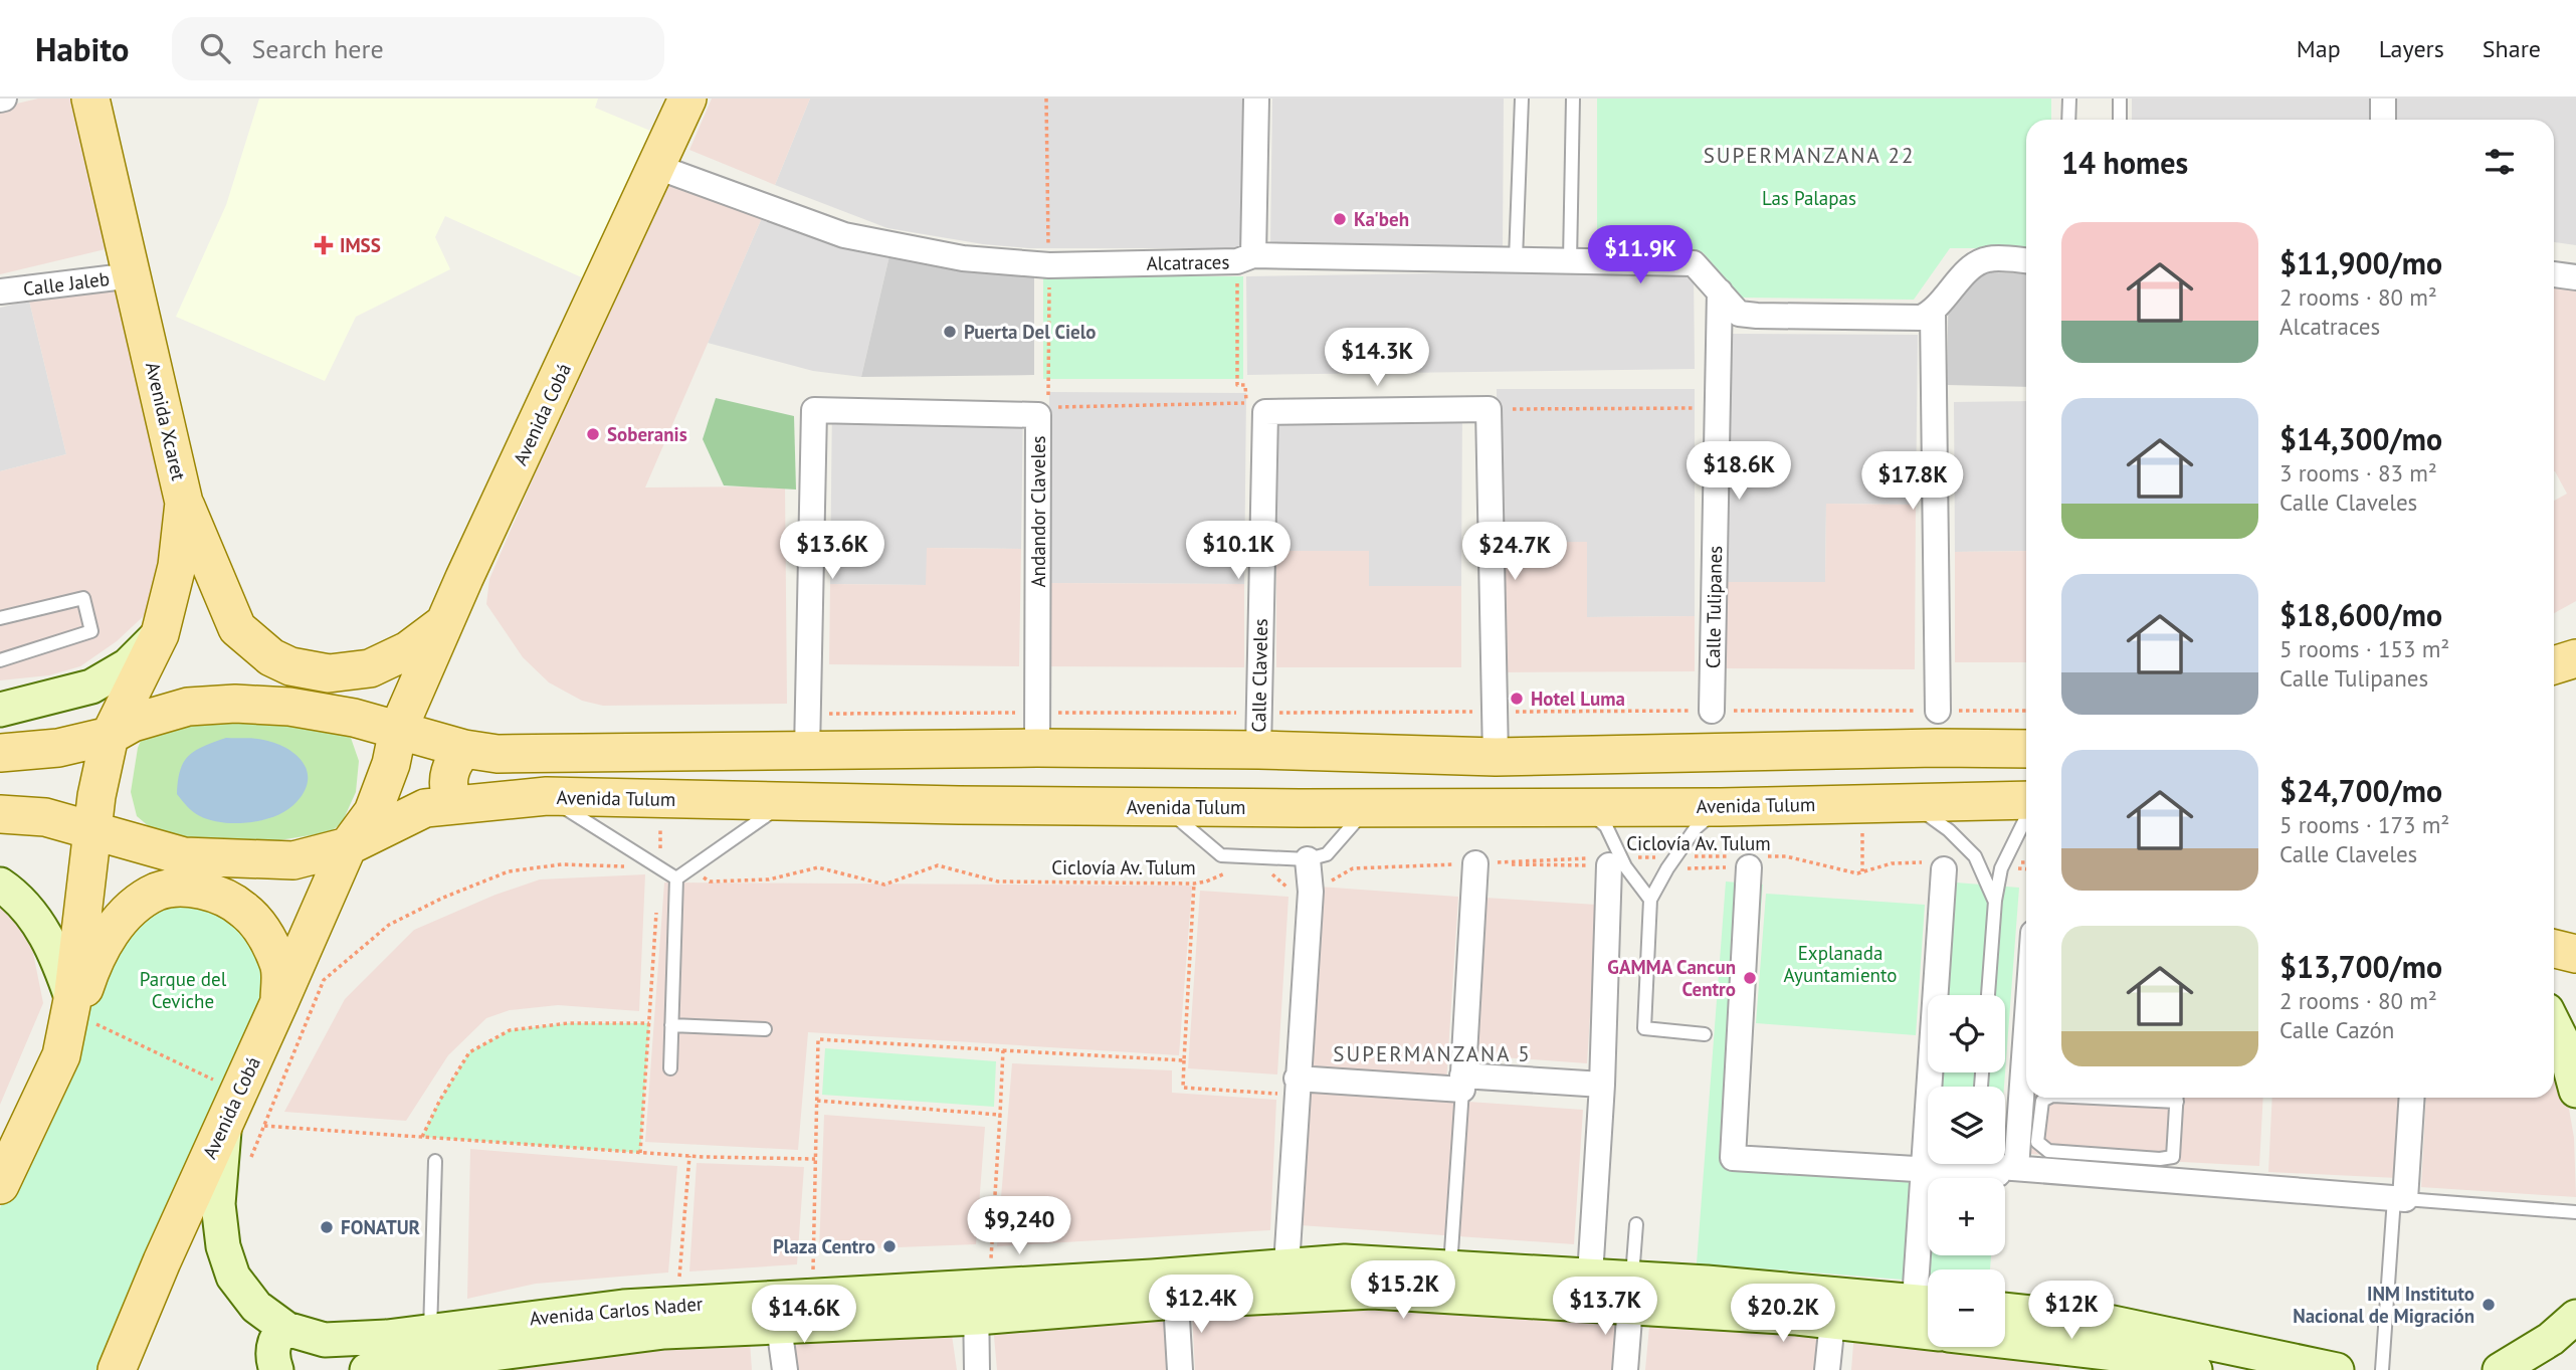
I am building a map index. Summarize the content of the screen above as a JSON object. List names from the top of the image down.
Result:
{
  "streets": {
    "main road": ["Avenida Cobá", "Avenida Xcaret", "Avenida Tulum"],
    "street": [
      "Alcatraces",
      "Calle Jaleb",
      "Andandor Claveles",
      "Calle Tulipanes",
      "Calle Claveles",
      "Avenida Carlos Nader"
    ],
    "path": ["Ciclovía Av. Tulum"]
  },
  "crossings": [
    ["Alcatraces", "Avenida Cobá"],
    ["Alcatraces", "Calle Tulipanes"],
    ["Calle Jaleb", "Avenida Xcaret"],
    ["Avenida Cobá", "Avenida Tulum"],
    ["Avenida Cobá", "Avenida Carlos Nader"],
    ["Avenida Xcaret", "Avenida Tulum"]
  ],
  "districts": ["SUPERMANZANA 22", "SUPERMANZANA 5"],
  "parks": ["Las Palapas", "Explanada Ayuntamiento", "Parque del Ceviche"],
  "places": {
    "other": [
      "Ka'beh",
      "Puerta Del Cielo",
      "Soberanis",
      "Hotel Luma",
      "GAMMA Cancun Centro",
      "FONATUR",
      "Plaza Centro",
      "INM Instituto Nacional de Migración"
    ],
    "health": ["IMSS"]
  },
  "page": {
    "header": "Habito",
    "search": "Search here",
    "nav": ["Map", "Layers", "Share"],
    "heading": "14 homes",
    "list": [
      {
        "name": "$11,900/mo",
        "note": "2 rooms · 80 m² · Alcatraces"
      },
      {
        "name": "$14,300/mo",
        "note": "3 rooms · 83 m² · Calle Claveles"
      },
      {
        "name": "$18,600/mo",
        "note": "5 rooms · 153 m² · Calle Tulipanes"
      },
      {
        "name": "$24,700/mo",
        "note": "5 rooms · 173 m² · Calle Claveles"
      },
      {
        "name": "$13,700/mo",
        "note": "2 rooms · 80 m² · Calle Cazón"
      }
    ],
    "price": [
      "$11.9K",
      "$14.3K",
      "$18.6K",
      "$17.8K",
      "$13.6K",
      "$10.1K",
      "$24.7K",
      "$9,240",
      "$15.2K",
      "$12.4K",
      "$13.7K",
      "$12K",
      "$20.2K",
      "$14.6K"
    ],
    "map_buttons": ["+", "−"]
  }
}
